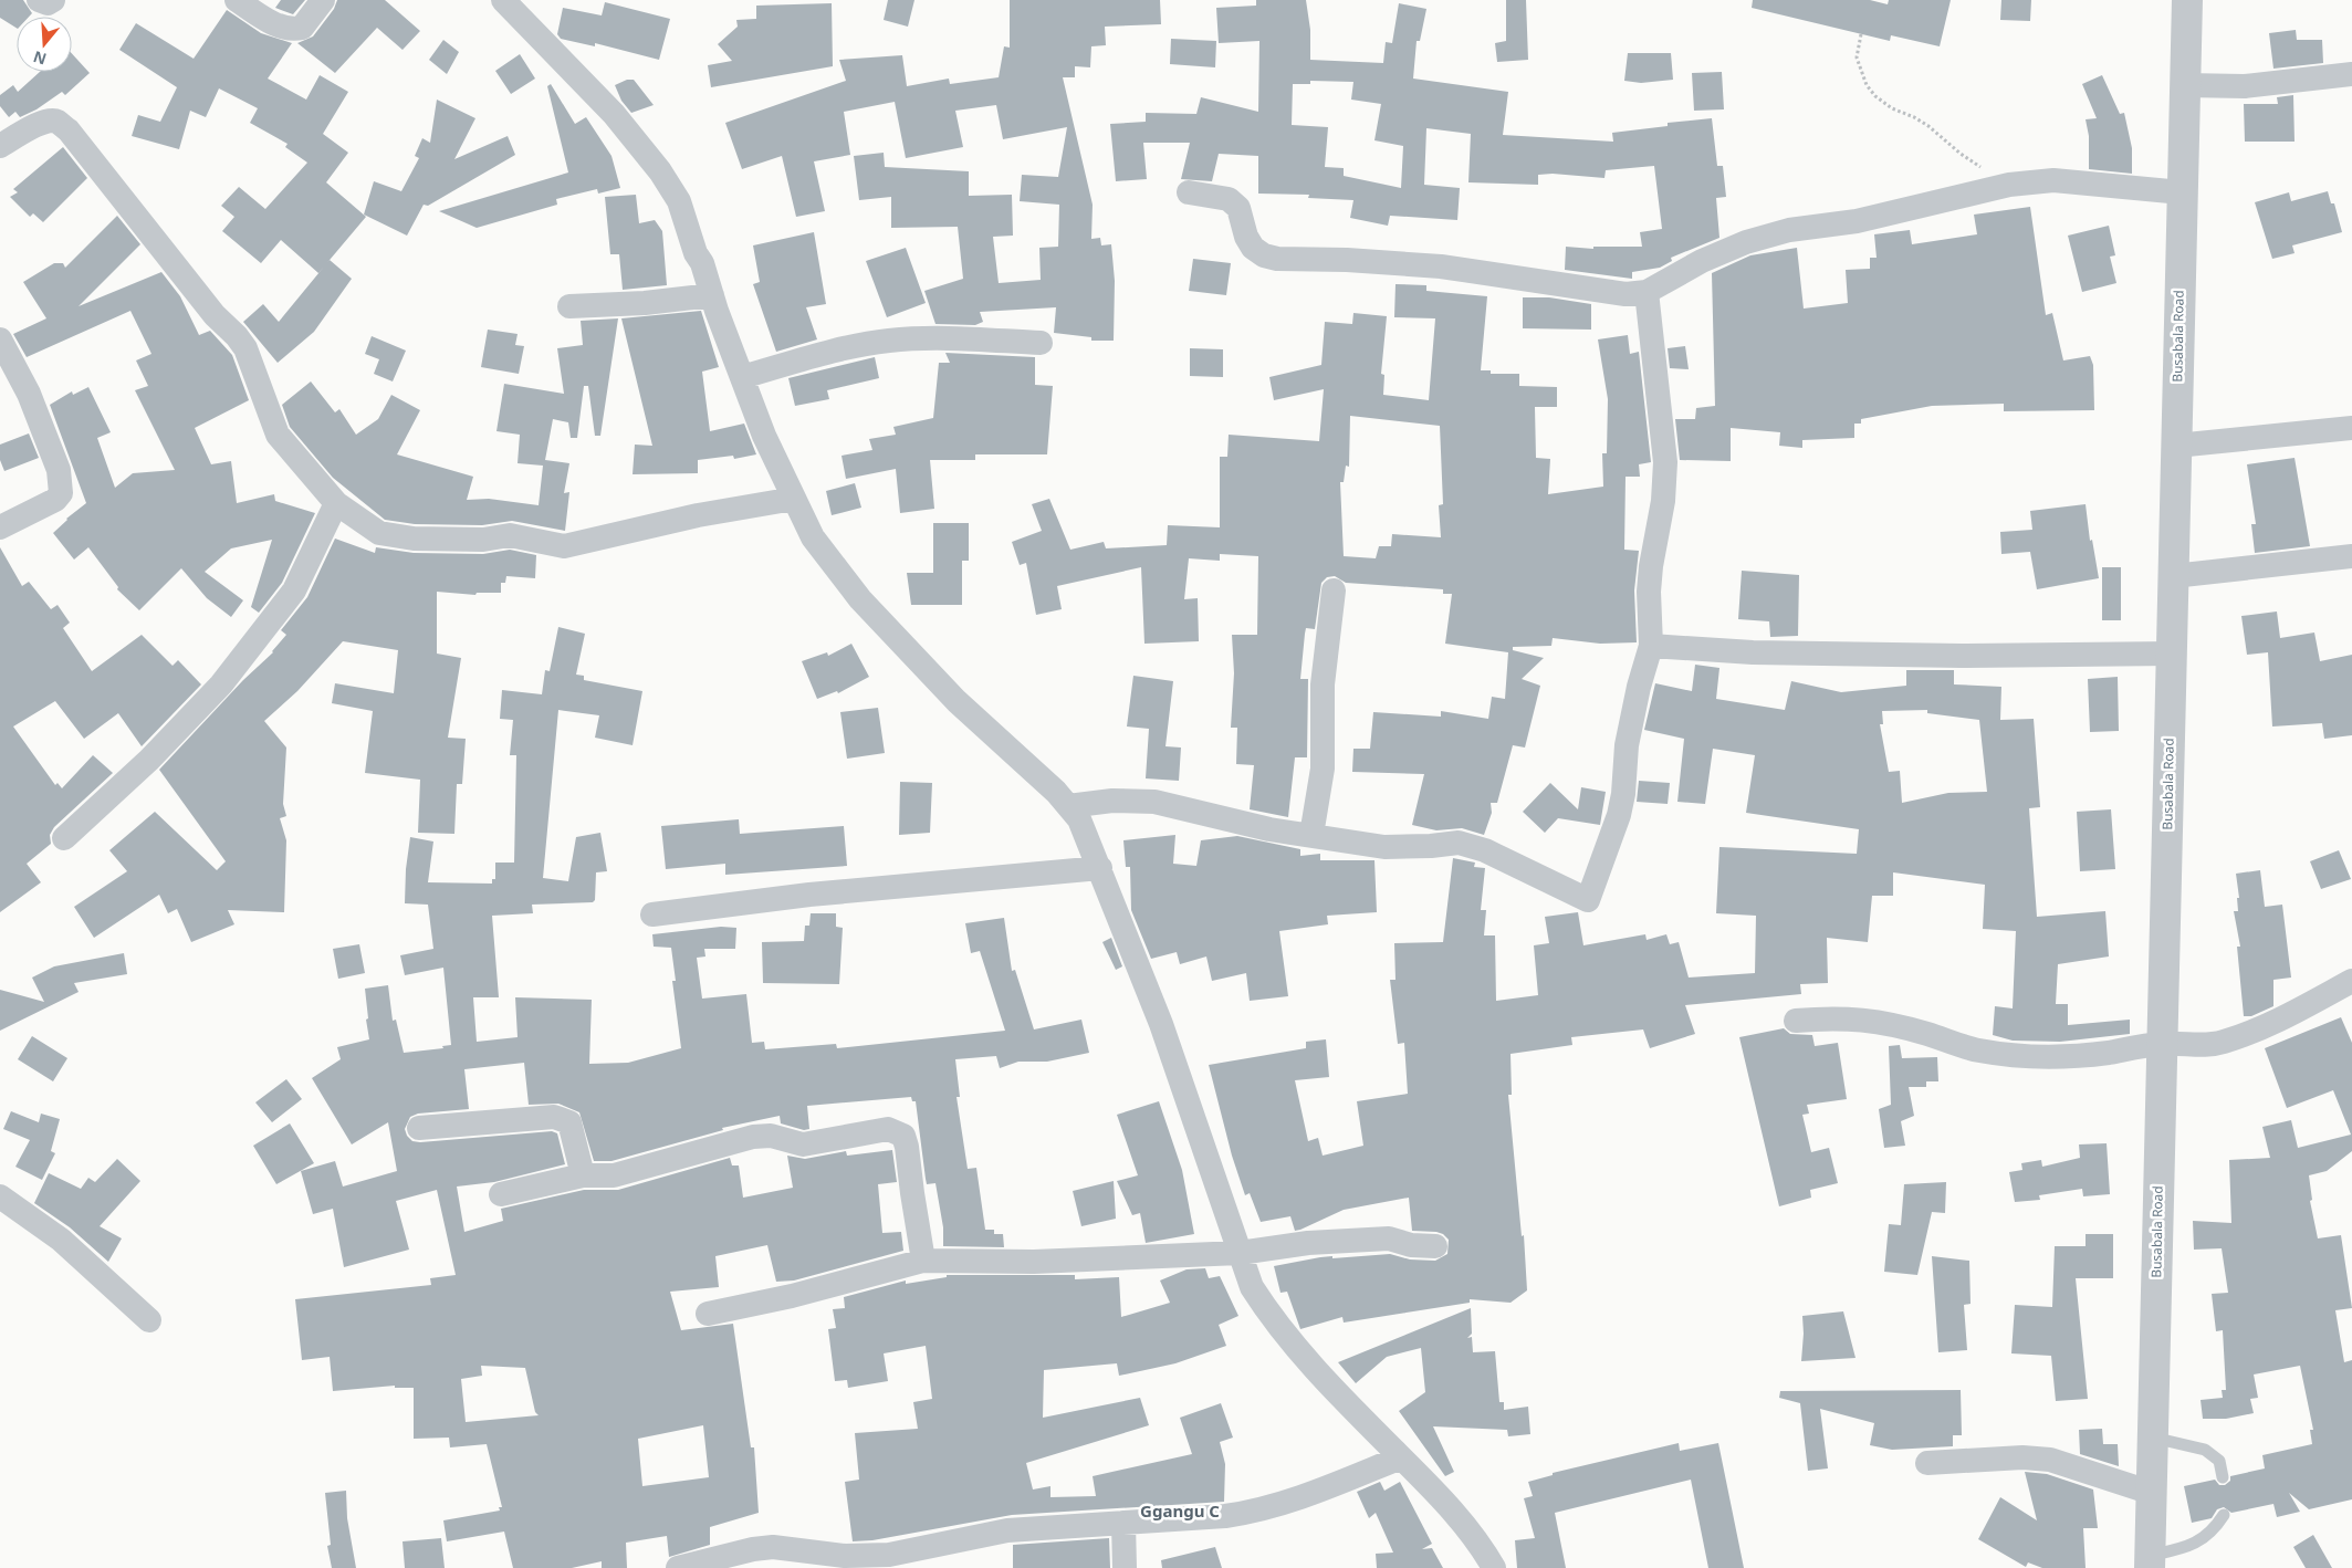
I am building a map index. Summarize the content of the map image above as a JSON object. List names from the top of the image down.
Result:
{
  "streets": {
    "street": ["Busabala Road"]
  },
  "districts": ["Ggangu C"],
  "north": "bottom"
}
